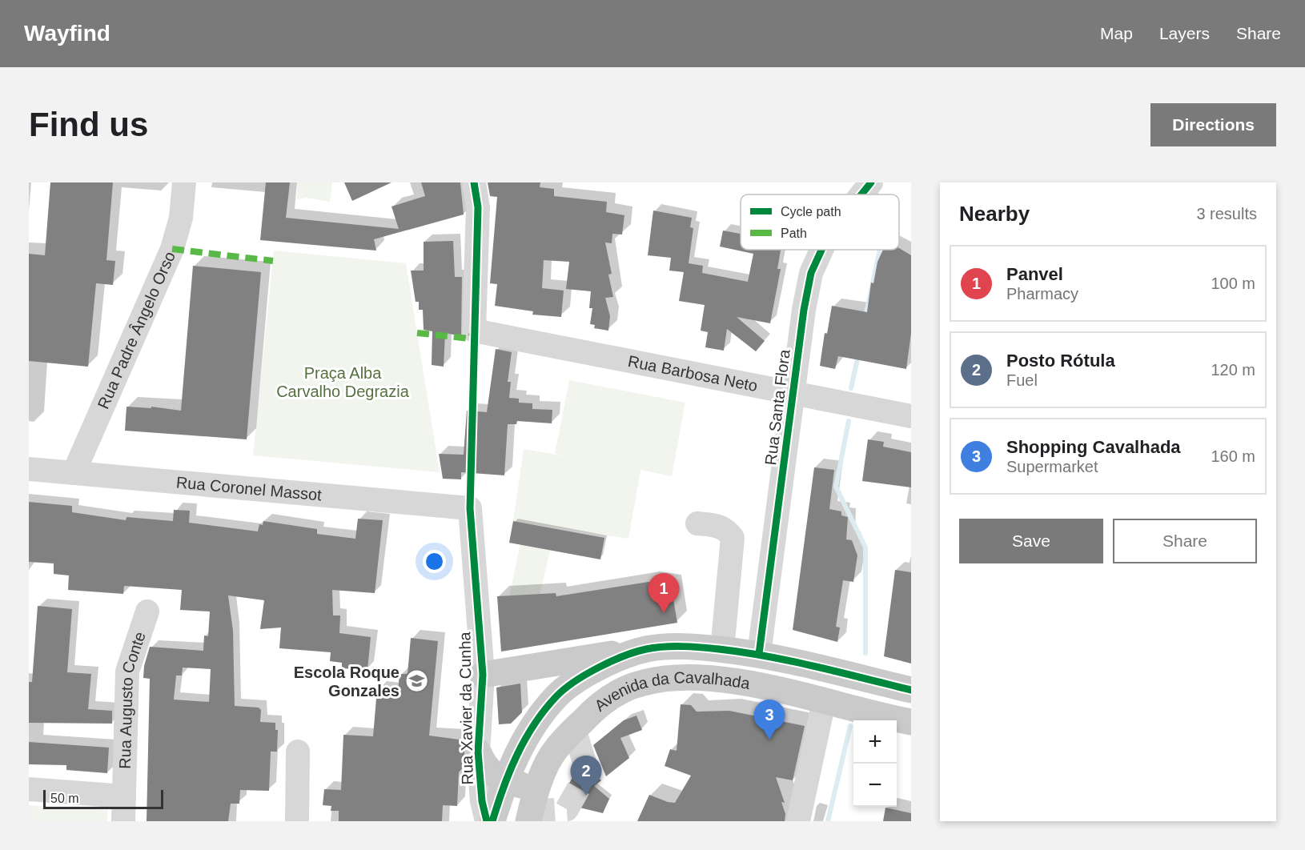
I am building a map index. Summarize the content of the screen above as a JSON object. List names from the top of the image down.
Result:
{
  "streets": {
    "main road": ["Avenida da Cavalhada"],
    "street": [
      "Rua Padre Ângelo Orso",
      "Rua Barbosa Neto",
      "Rua Santa Flora",
      "Rua Coronel Massot",
      "Rua Augusto Conte",
      "Rua Xavier da Cunha"
    ]
  },
  "crossings": [
    ["Rua Padre Ângelo Orso", "Rua Coronel Massot"],
    ["Rua Barbosa Neto", "Rua Santa Flora"],
    ["Rua Coronel Massot", "Rua Xavier da Cunha"]
  ],
  "parks": ["Praça Alba Carvalho Degrazia"],
  "places": {
    "school or university": ["Escola Roque Gonzales"]
  },
  "legend": ["Cycle path", "Path"],
  "scale_bar": "50 m",
  "page": {
    "header": "Wayfind",
    "nav": ["Map", "Layers", "Share"],
    "buttons": [
      "Directions",
      ["Save", "Share"]
    ],
    "title": "Find us",
    "heading": ["Nearby", "3 results"],
    "list": [
      {
        "mark": "1",
        "name": "Panvel",
        "note": "Pharmacy",
        "value": "100 m"
      },
      {
        "mark": "2",
        "name": "Posto Rótula",
        "note": "Fuel",
        "value": "120 m"
      },
      {
        "mark": "3",
        "name": "Shopping Cavalhada",
        "note": "Supermarket",
        "value": "160 m"
      }
    ],
    "pins": ["1", "3", "2"],
    "map_buttons": ["+", "−"],
    "scale": "50 m"
  }
}
